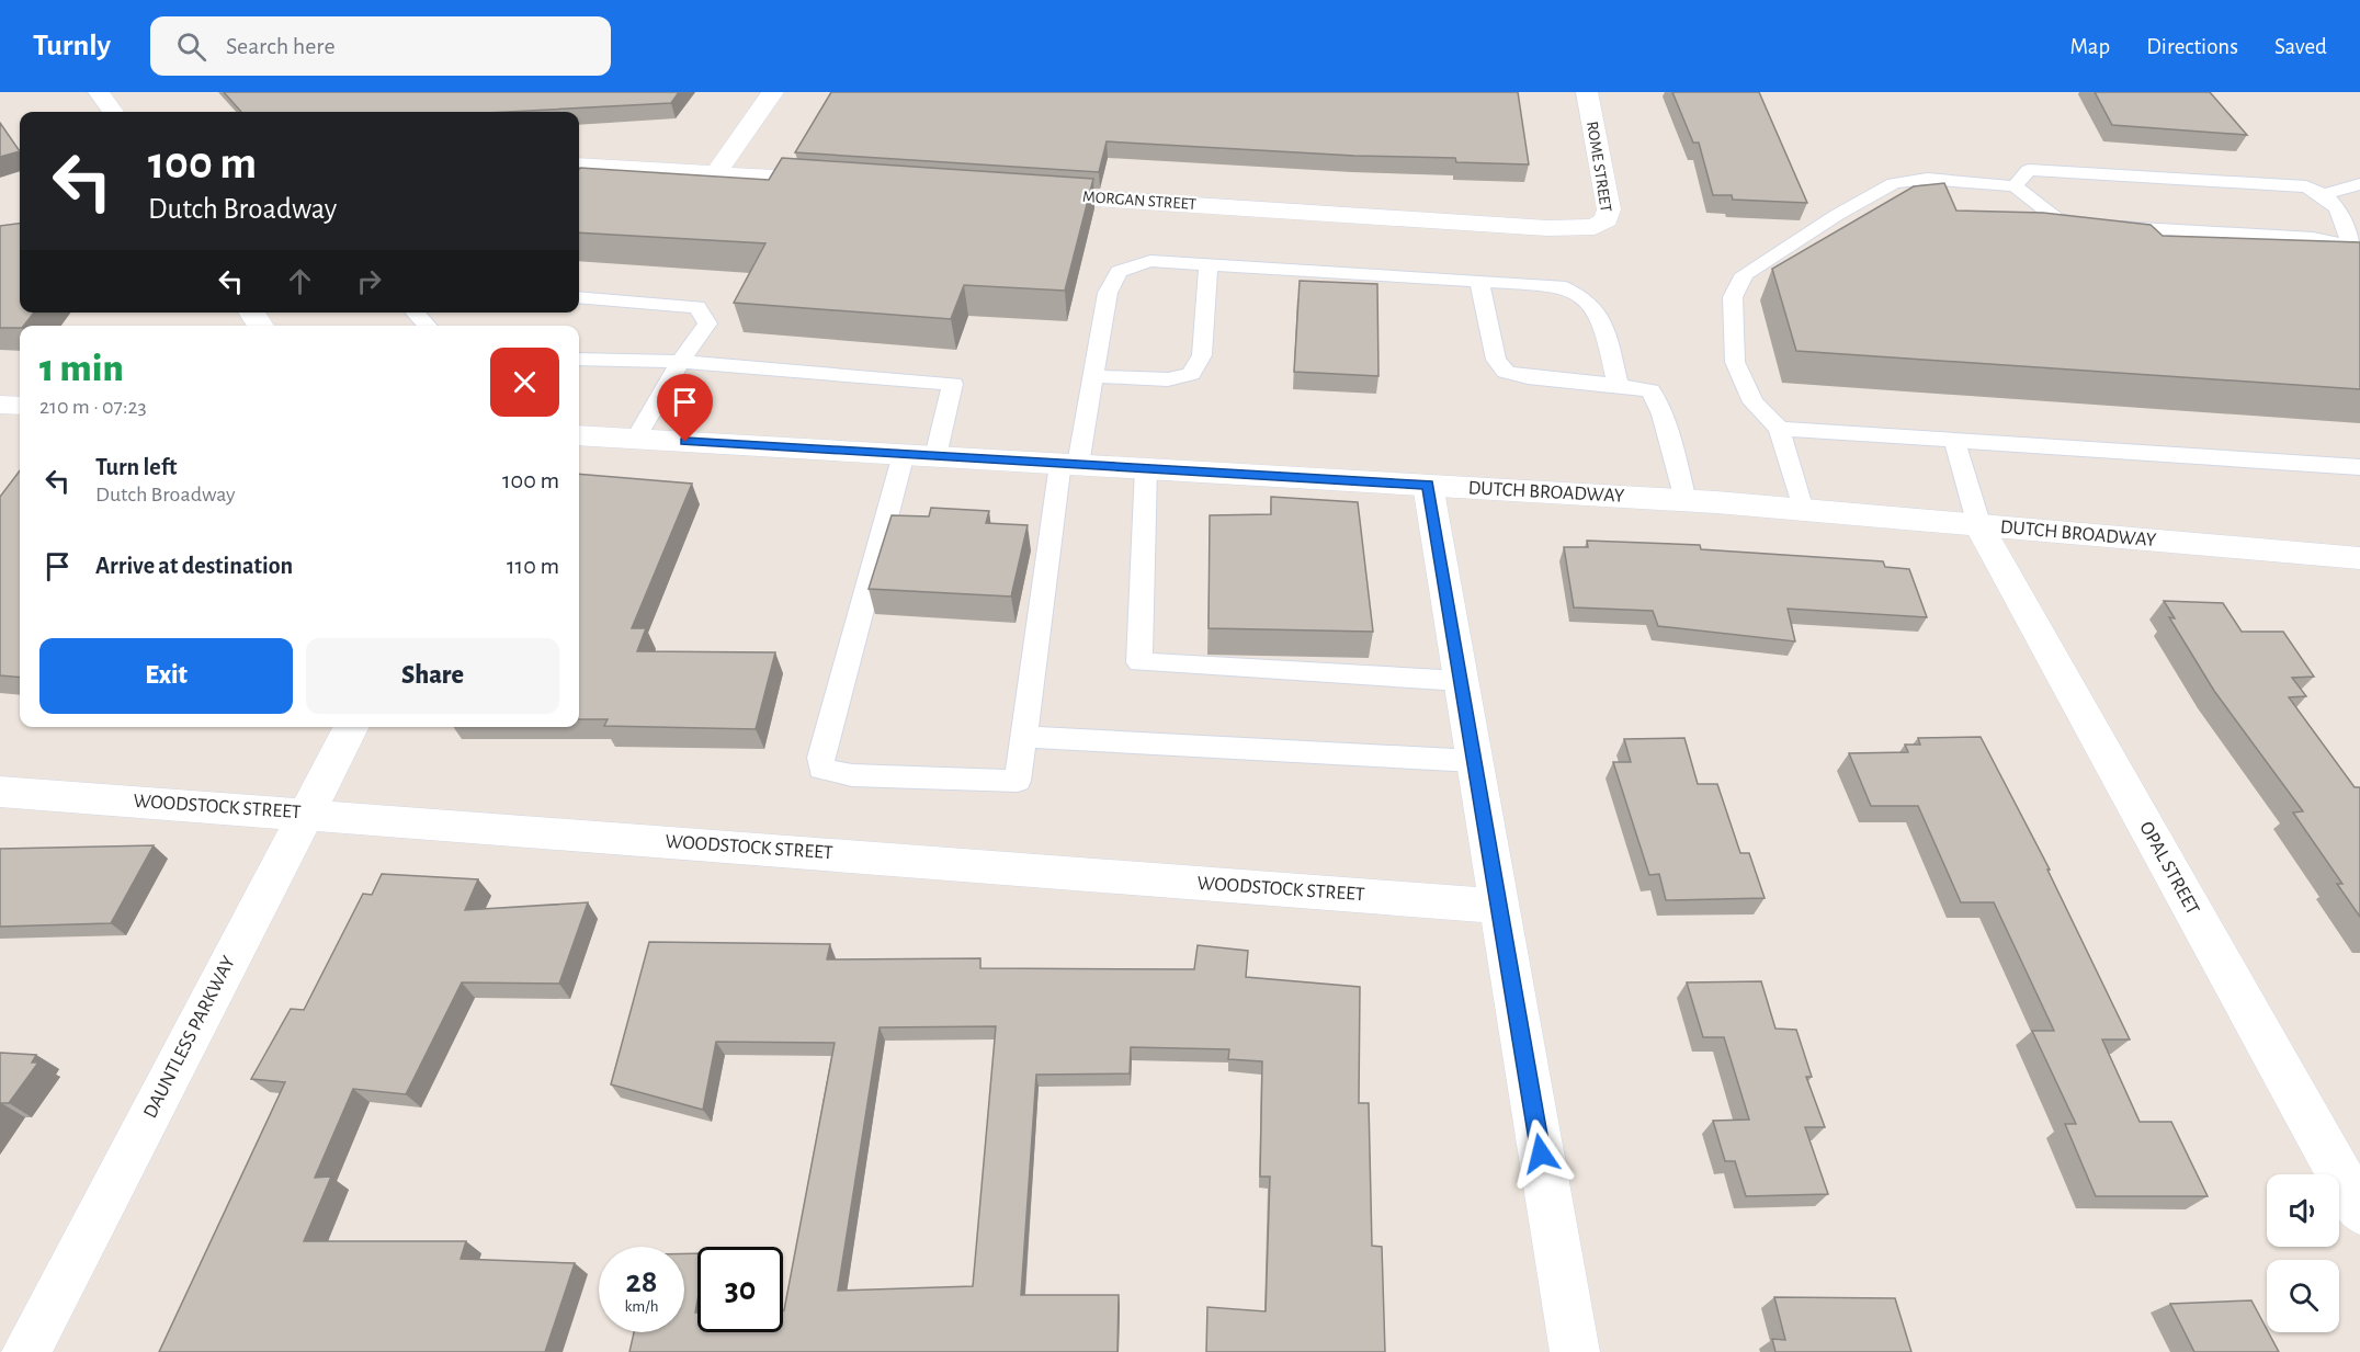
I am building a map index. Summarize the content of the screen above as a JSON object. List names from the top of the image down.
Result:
{
  "streets": {
    "street": [
      "ROME STREET",
      "MORGAN STREET",
      "DUTCH BROADWAY",
      "WOODSTOCK STREET",
      "OPAL STREET",
      "DAUNTLESS PARKWAY"
    ]
  },
  "crossings": [
    ["ROME STREET", "MORGAN STREET"],
    ["DUTCH BROADWAY", "OPAL STREET"],
    ["WOODSTOCK STREET", "DAUNTLESS PARKWAY"]
  ],
  "page": {
    "header": "Turnly",
    "search": "Search here",
    "nav": ["Map", "Directions", "Saved"],
    "turn": ["100 m", "Dutch Broadway"],
    "heading": ["1 min", "210 m · 07:23"],
    "list": [
      {
        "name": "Turn left",
        "note": "Dutch Broadway",
        "value": "100 m"
      },
      {
        "name": "Arrive at destination",
        "value": "110 m"
      }
    ],
    "buttons": ["Exit", "Share"],
    "speed": "28 km/h",
    "limit": "30"
  }
}
